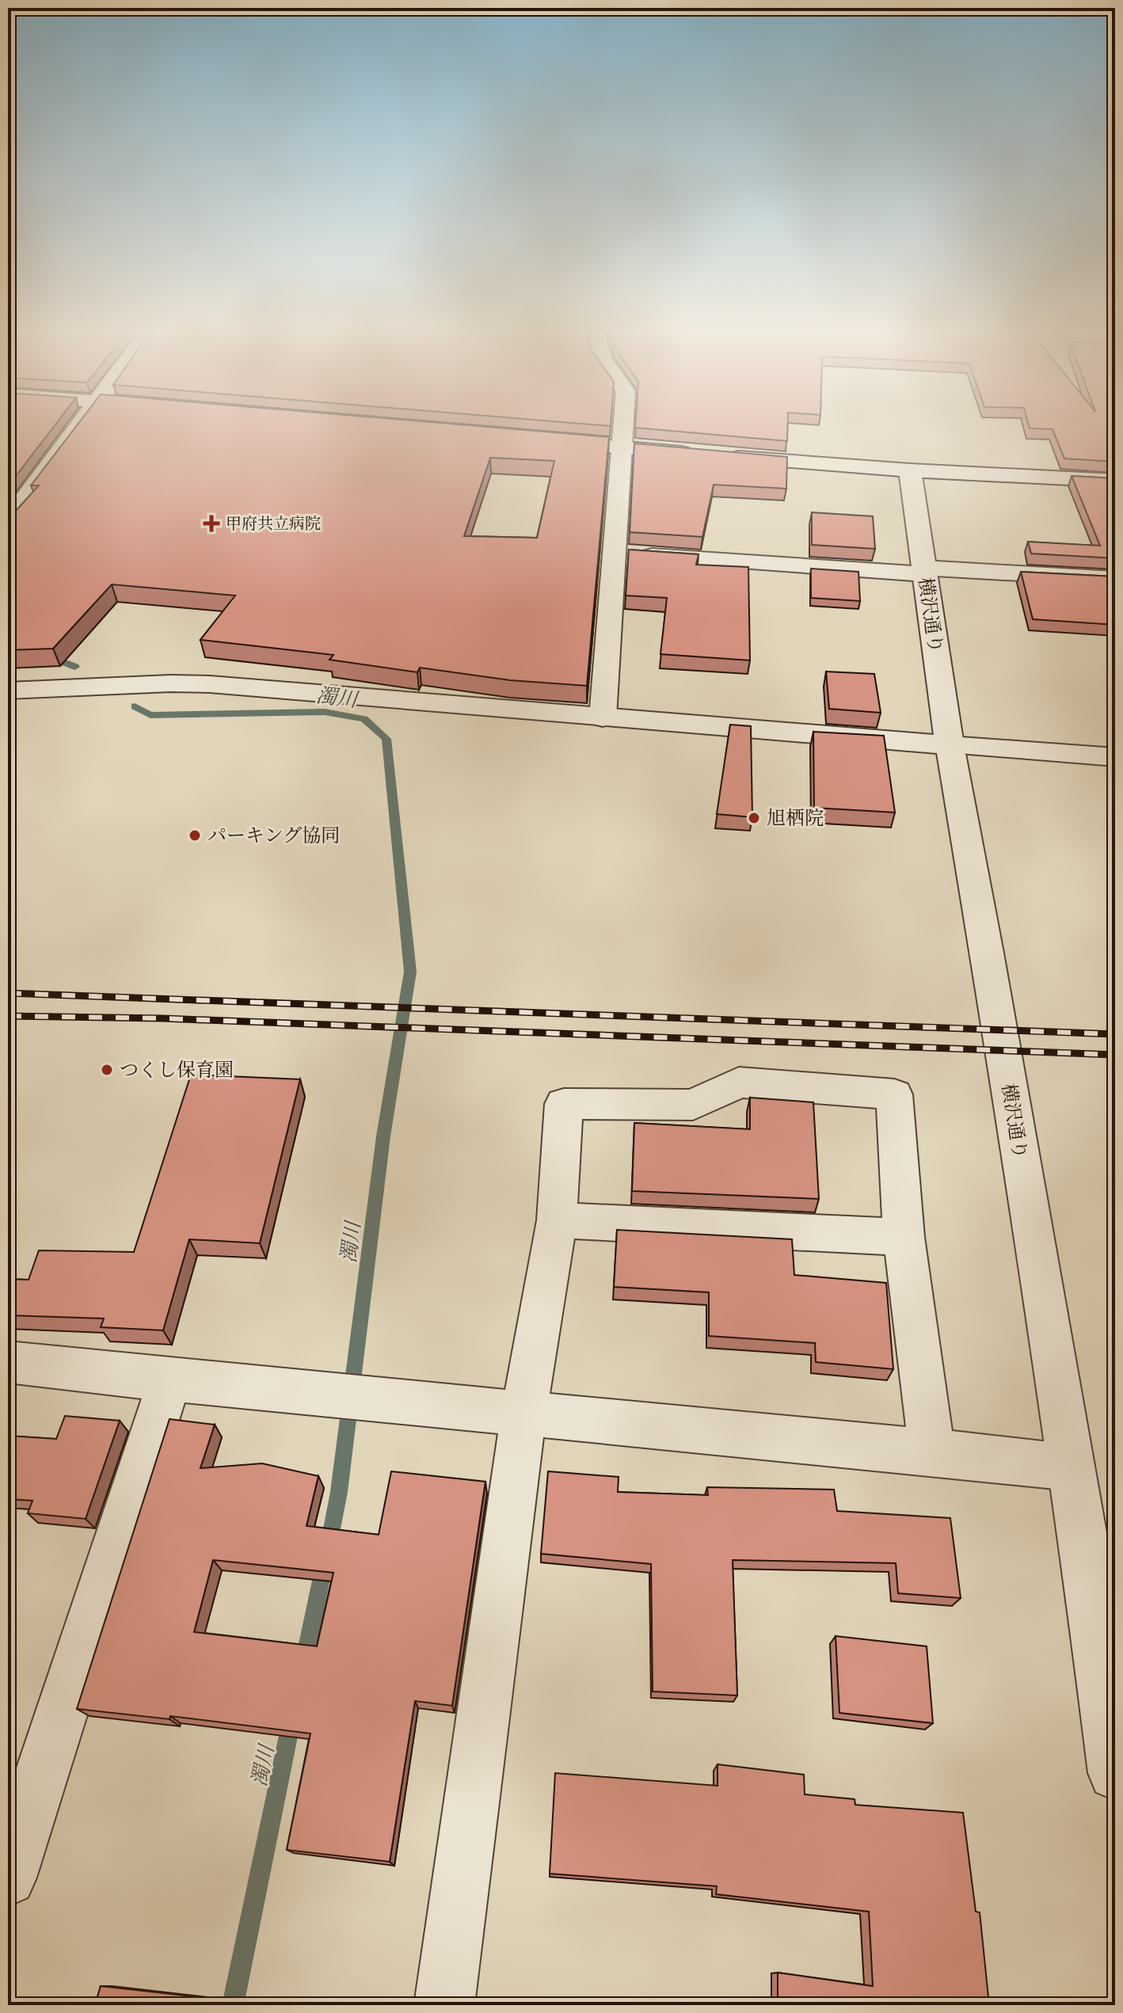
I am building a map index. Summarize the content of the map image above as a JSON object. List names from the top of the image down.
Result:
{
  "streets": {
    "street": ["横沢通り"]
  },
  "water": ["濁川"],
  "places": {
    "health": ["甲府共立病院"],
    "other": ["旭栖院", "パーキング協同", "つくし保育園"]
  }
}
